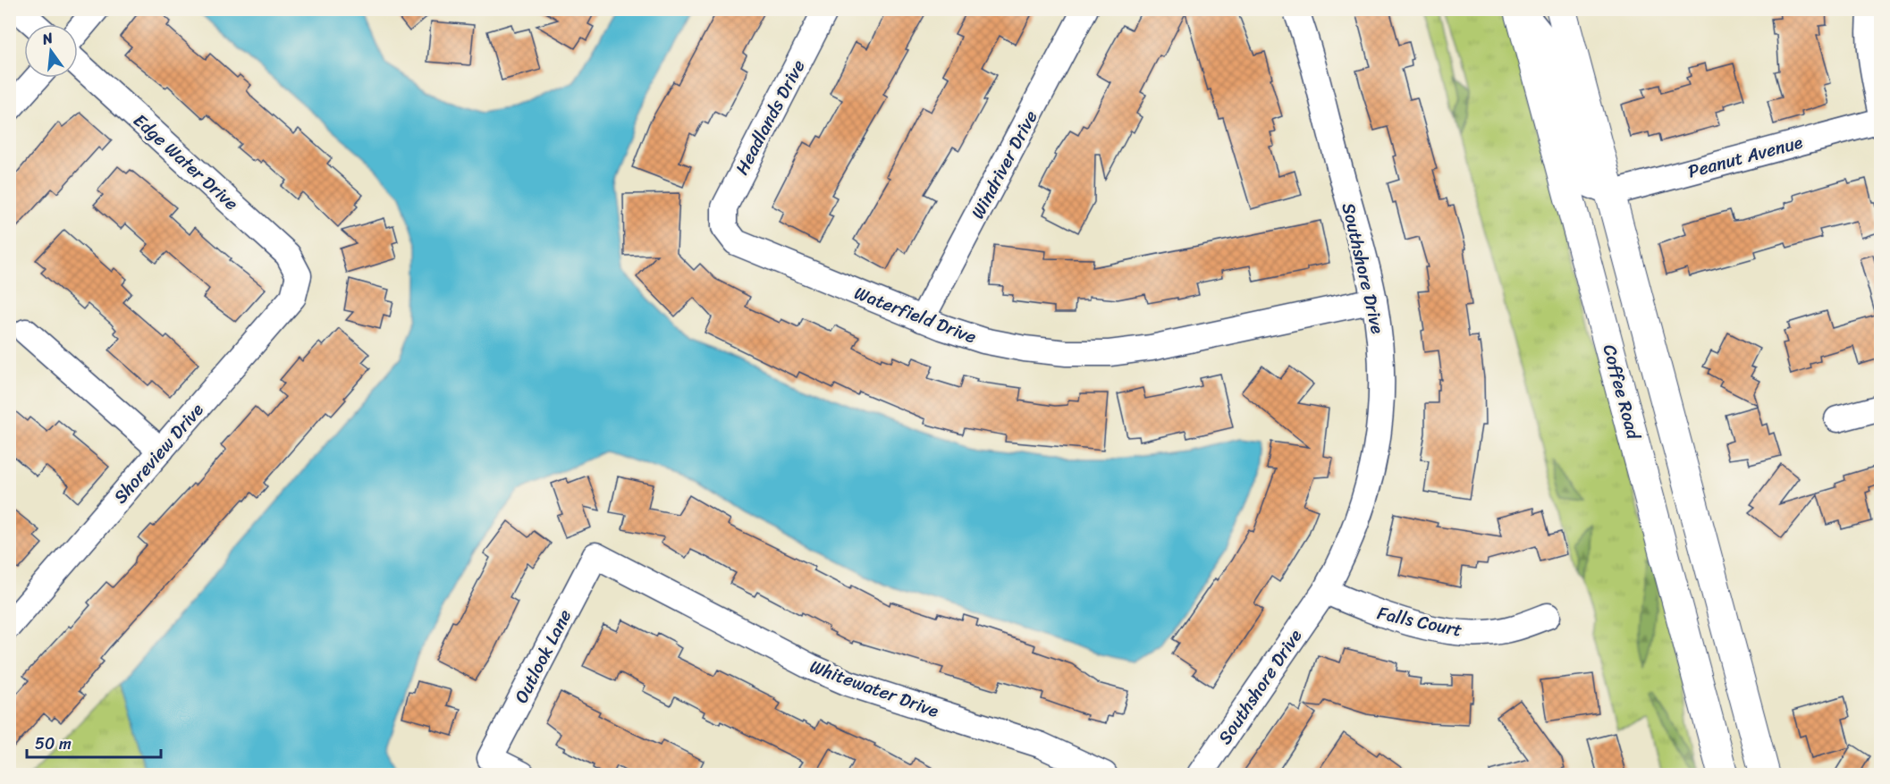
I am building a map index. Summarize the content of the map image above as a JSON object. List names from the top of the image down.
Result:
{
  "streets": {
    "main road": ["Coffee Road"],
    "street": [
      "Headlands Drive",
      "Peanut Avenue",
      "Edge Water Drive",
      "Windriver Drive",
      "Southshore Drive",
      "Waterfield Drive",
      "Shoreview Drive",
      "Falls Court",
      "Outlook Lane",
      "Whitewater Drive"
    ]
  },
  "crossings": [
    ["Headlands Drive", "Waterfield Drive"],
    ["Edge Water Drive", "Shoreview Drive"],
    ["Windriver Drive", "Waterfield Drive"],
    ["Southshore Drive", "Waterfield Drive"],
    ["Southshore Drive", "Falls Court"],
    ["Outlook Lane", "Whitewater Drive"]
  ],
  "scale_bar": "50 m",
  "north": "top"
}
